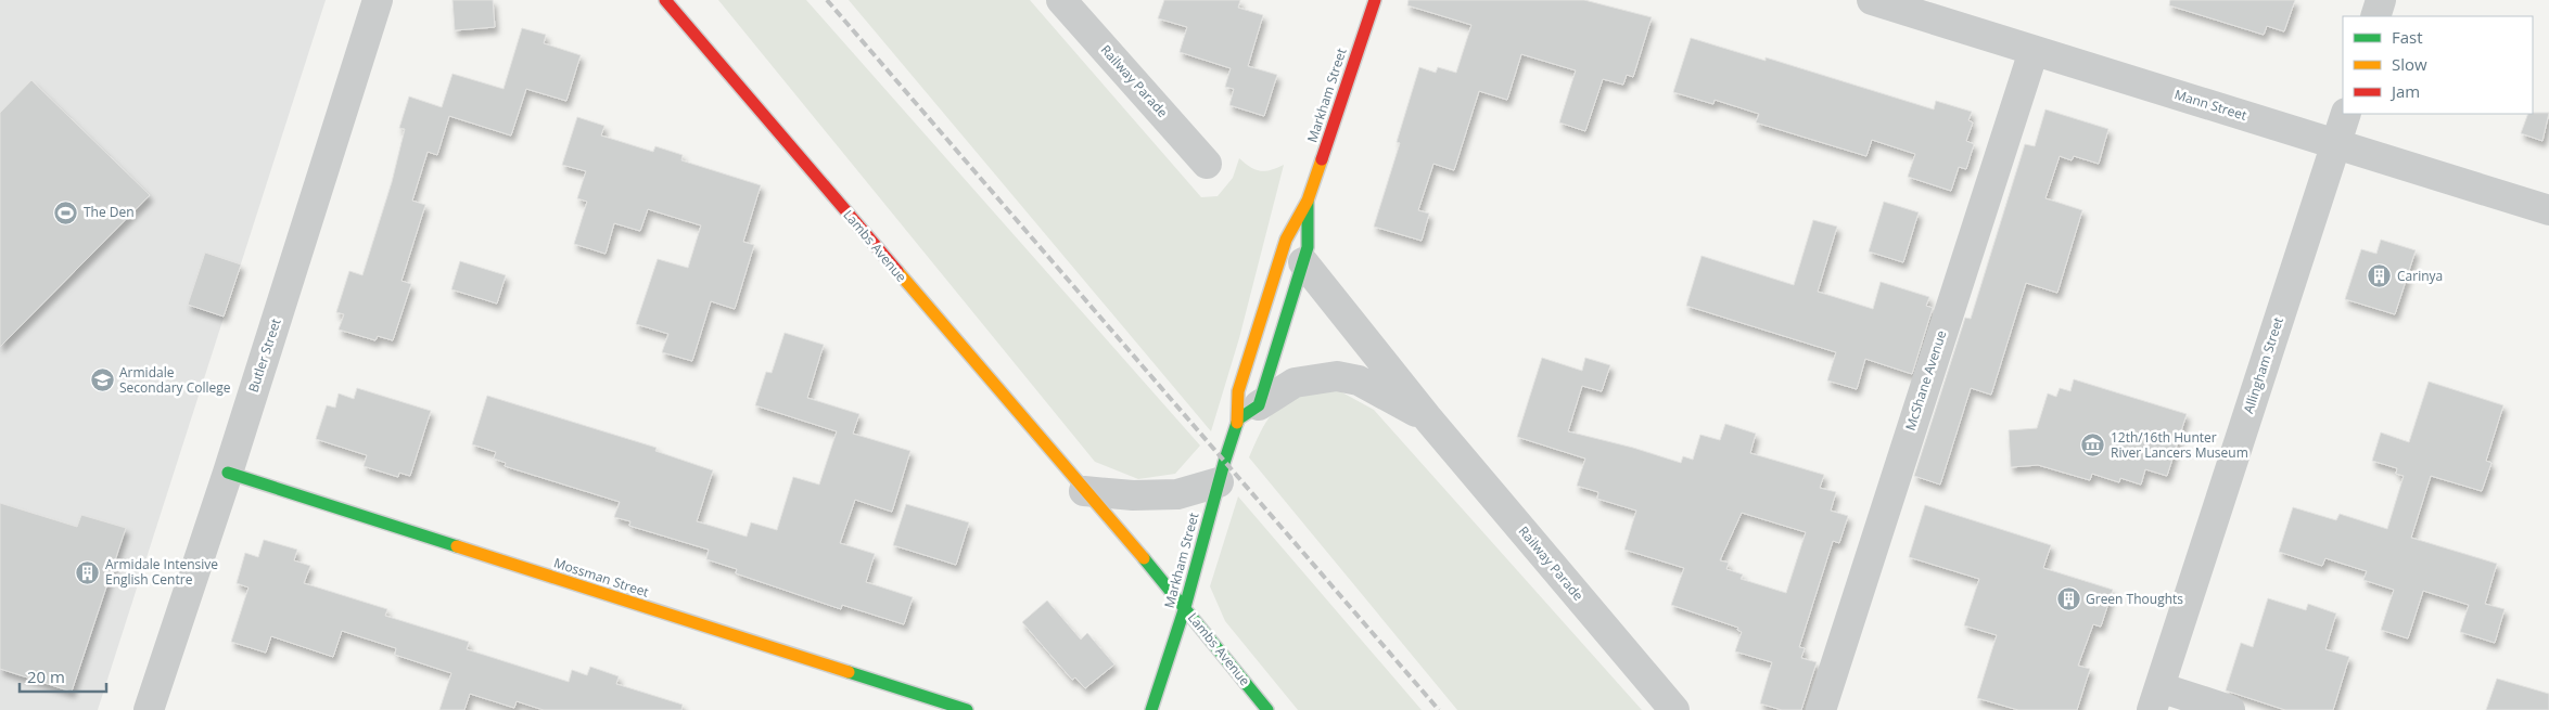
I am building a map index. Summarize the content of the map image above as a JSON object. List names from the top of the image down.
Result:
{
  "streets": {
    "street": [
      "Railway Parade",
      "Markham Street",
      "Mann Street",
      "Lambs Avenue",
      "Butler Street",
      "Allingham Street",
      "McShane Avenue",
      "Mossman Street"
    ]
  },
  "crossings": [
    ["Railway Parade", "Markham Street"],
    ["Markham Street", "Lambs Avenue"],
    ["Mann Street", "Allingham Street"],
    ["Mann Street", "McShane Avenue"],
    ["Butler Street", "Mossman Street"]
  ],
  "places": {
    "sports": ["The Den"],
    "building": ["Carinya", "Armidale Intensive English Centre", "Green Thoughts"],
    "school or university": ["Armidale Secondary College"],
    "museum": ["12th/16th Hunter River Lancers Museum"]
  },
  "legend": ["Fast", "Slow", "Jam"],
  "scale_bar": "20 m"
}
